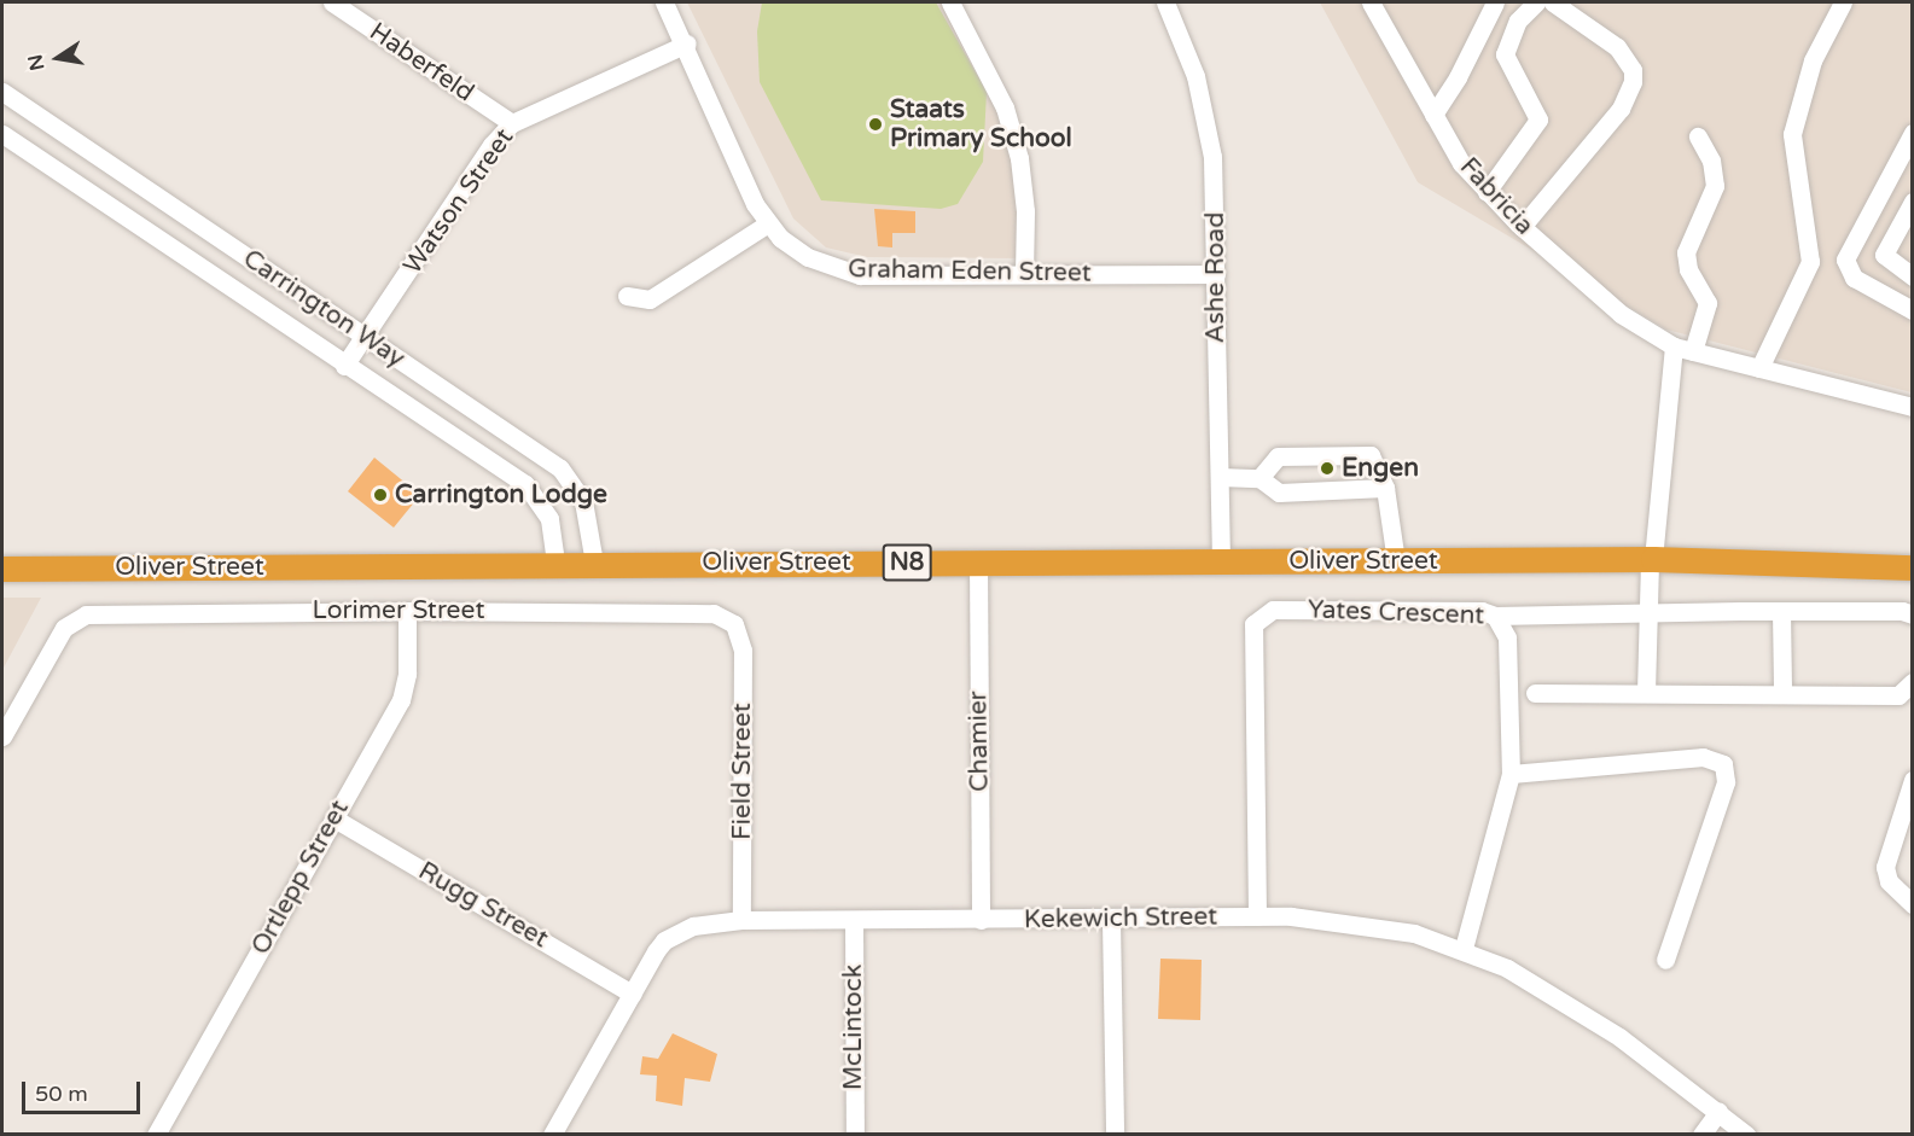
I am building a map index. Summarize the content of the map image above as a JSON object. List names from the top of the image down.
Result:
{
  "streets": {
    "highway": ["Oliver Street", "N8"],
    "street": [
      "Haberfeld",
      "Fabricia",
      "Watson Street",
      "Graham Eden Street",
      "Ashe Road",
      "Carrington Way",
      "Lorimer Street",
      "Yates Crescent",
      "Chamier",
      "Field Street",
      "Ortlepp Street",
      "Rugg Street",
      "Kekewich Street",
      "McLintock"
    ]
  },
  "crossings": [
    ["Haberfeld", "Watson Street"],
    ["Watson Street", "Graham Eden Street"],
    ["Watson Street", "Carrington Way"],
    ["Graham Eden Street", "Ashe Road"],
    ["Ashe Road", "Oliver Street"],
    ["Carrington Way", "Oliver Street"],
    ["Oliver Street", "Chamier"],
    ["Lorimer Street", "Field Street"],
    ["Lorimer Street", "Ortlepp Street"],
    ["Yates Crescent", "Kekewich Street"],
    ["Chamier", "Kekewich Street"],
    ["Field Street", "Kekewich Street"],
    ["Ortlepp Street", "Rugg Street"],
    ["Rugg Street", "Kekewich Street"],
    ["Kekewich Street", "McLintock"]
  ],
  "places": ["Staats Primary School", "Engen", "Carrington Lodge"],
  "scale_bar": "50 m",
  "north": "left"
}
